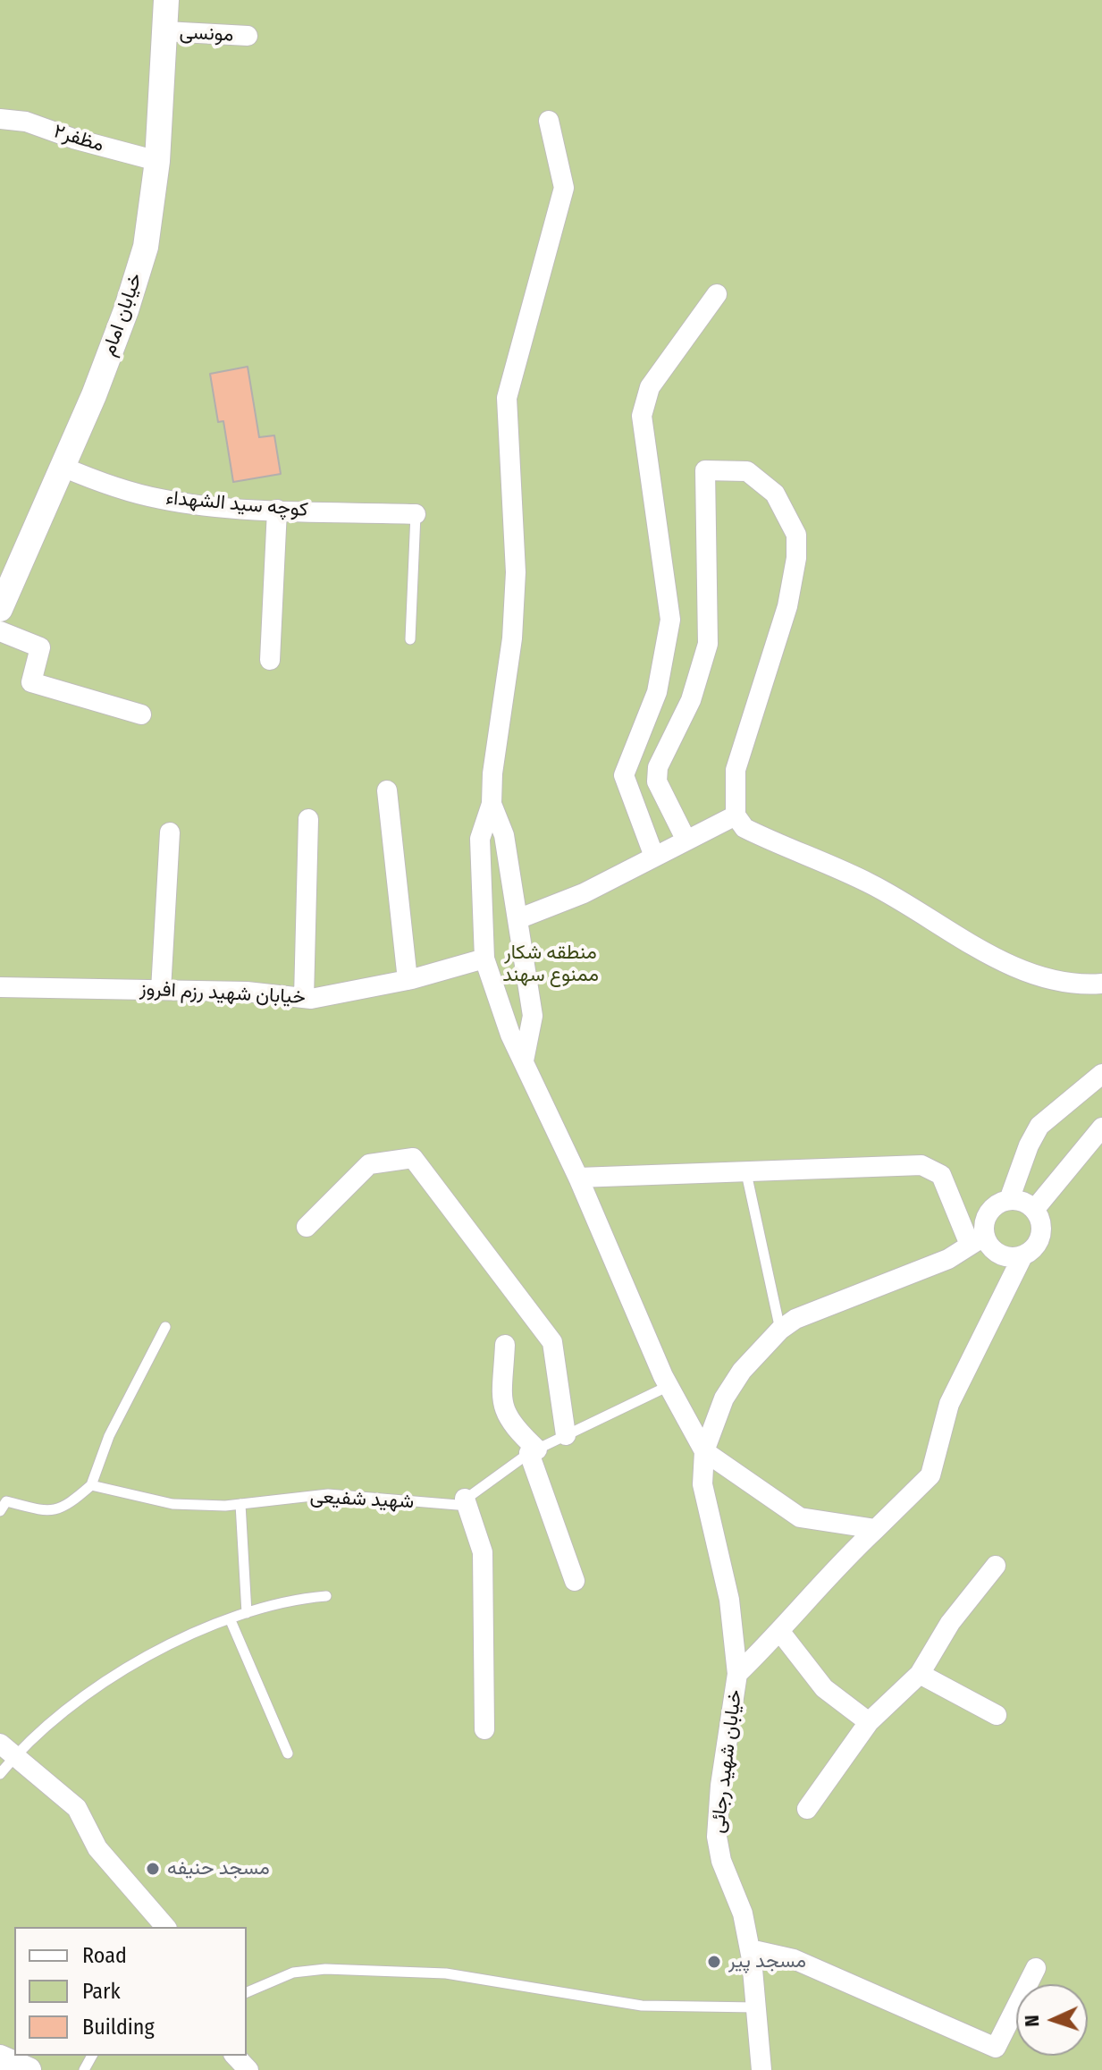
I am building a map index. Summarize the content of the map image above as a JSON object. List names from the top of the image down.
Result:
{
  "streets": {
    "street": [
      "مونسی",
      "مظفر۲",
      "خیابان امام",
      "کوچه سید الشهداء",
      "خیابان شهید رزم افروز",
      "خیابان شهید رجائی"
    ],
    "lane": ["شهید شفیعی"]
  },
  "crossings": [
    ["مونسی", "خیابان امام"],
    ["مظفر۲", "خیابان امام"],
    ["خیابان امام", "کوچه سید الشهداء"]
  ],
  "parks": ["منطقه شکار ممنوع سهند"],
  "places": ["مسجد حنیفه", "مسجد پیر"],
  "legend": ["Road", "Park", "Building"],
  "north": "left"
}
